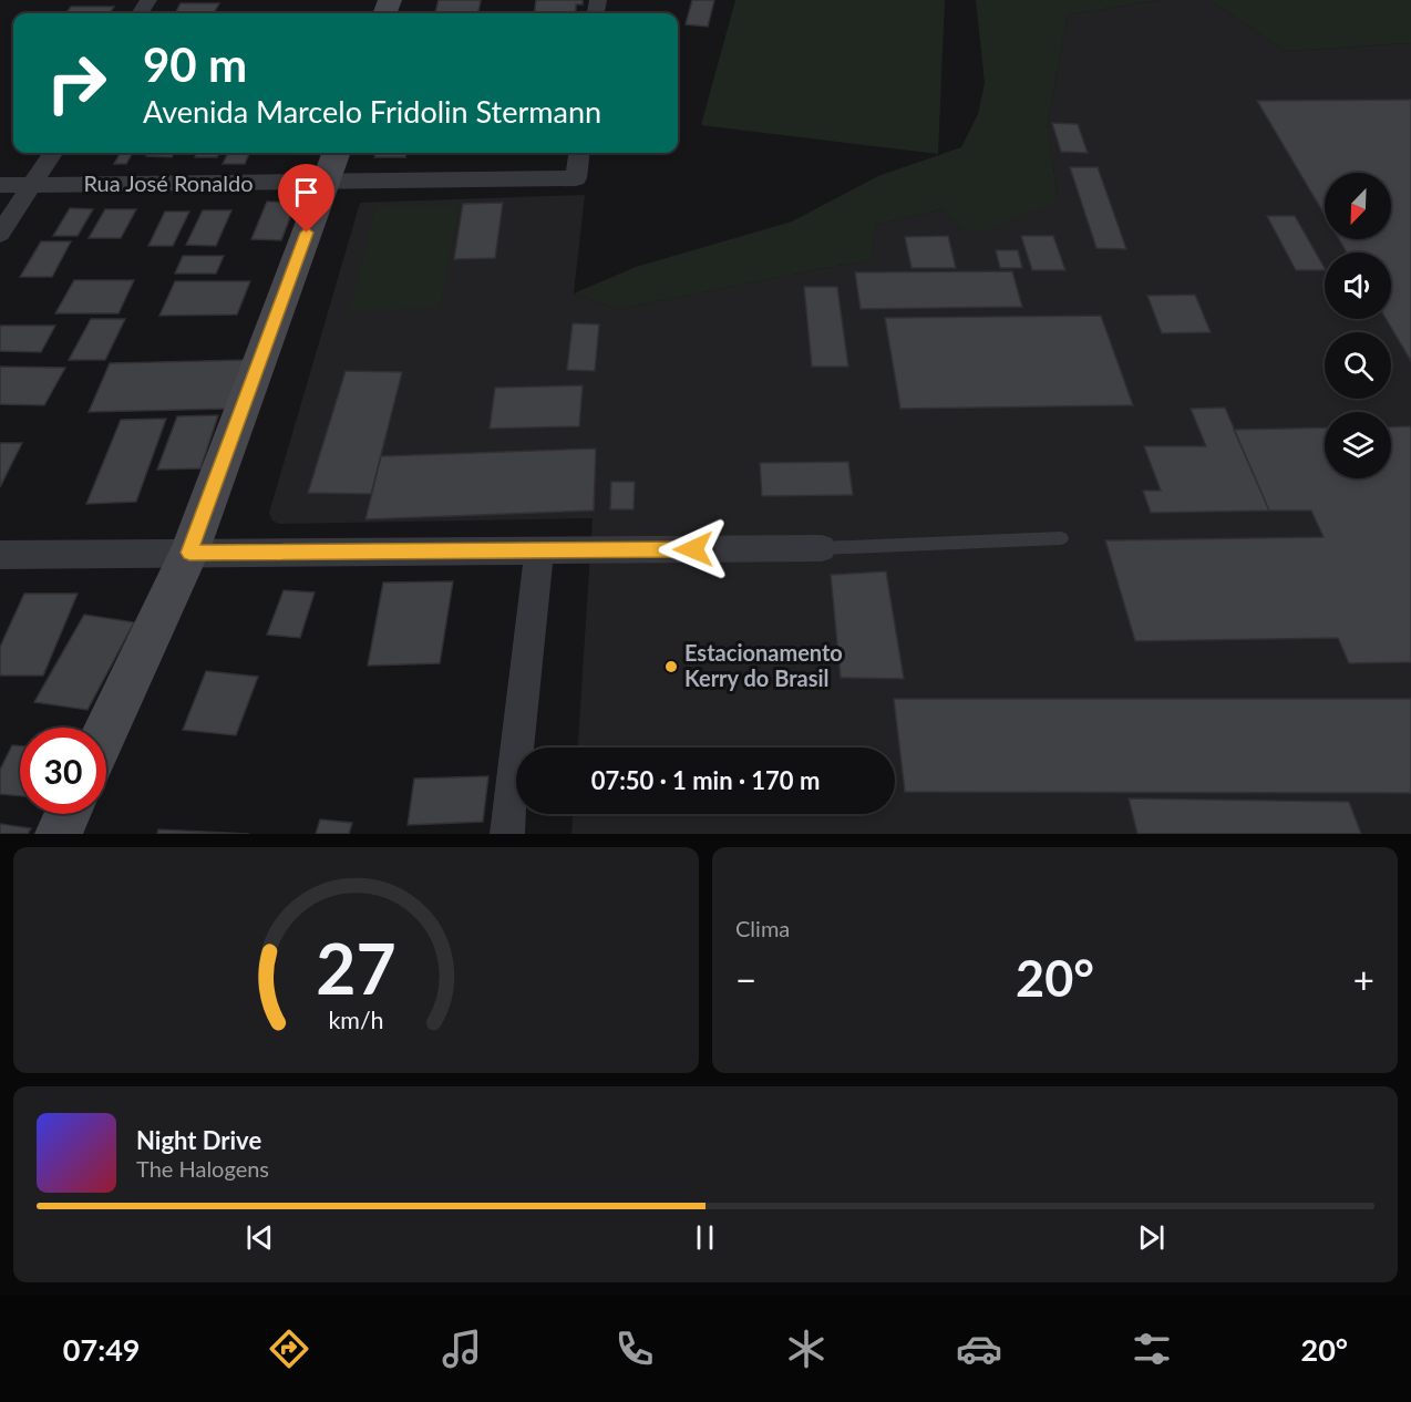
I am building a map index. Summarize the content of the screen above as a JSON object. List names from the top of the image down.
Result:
{
  "streets": {
    "street": ["Rua José Ronaldo"]
  },
  "places": ["Estacionamento Kerry do Brasil"],
  "north": "bottom left",
  "page": {
    "turn": ["90 m", "Avenida Marcelo Fridolin Stermann"],
    "limit": "30",
    "trip": "07:50 · 1 min · 170 m",
    "tile": "Clima",
    "heat": ["−", "20°", "+"],
    "song": ["Night Drive", "The Halogens"],
    "tabs": ["07:49", "20°"],
    "gauge": ["27", "km/h"]
  }
}
